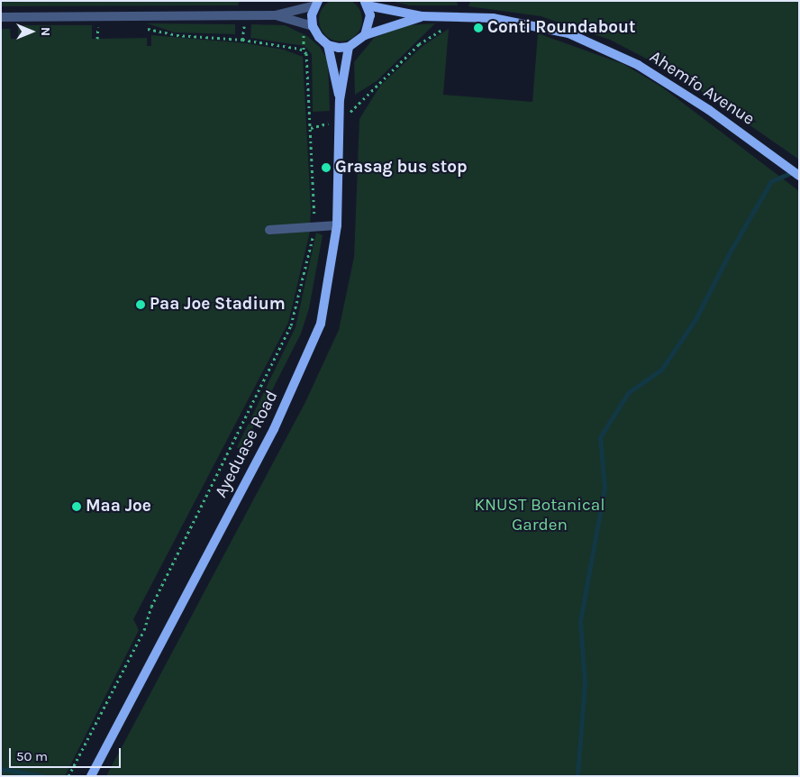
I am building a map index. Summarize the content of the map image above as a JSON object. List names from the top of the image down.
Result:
{
  "streets": {
    "street": ["Ahemfo Avenue", "Ayeduase Road"]
  },
  "parks": ["KNUST Botanical Garden"],
  "places": [
    "Conti Roundabout",
    "Grasag bus stop",
    "Paa Joe Stadium",
    "Maa Joe"
  ],
  "scale_bar": "50 m",
  "north": "right"
}
